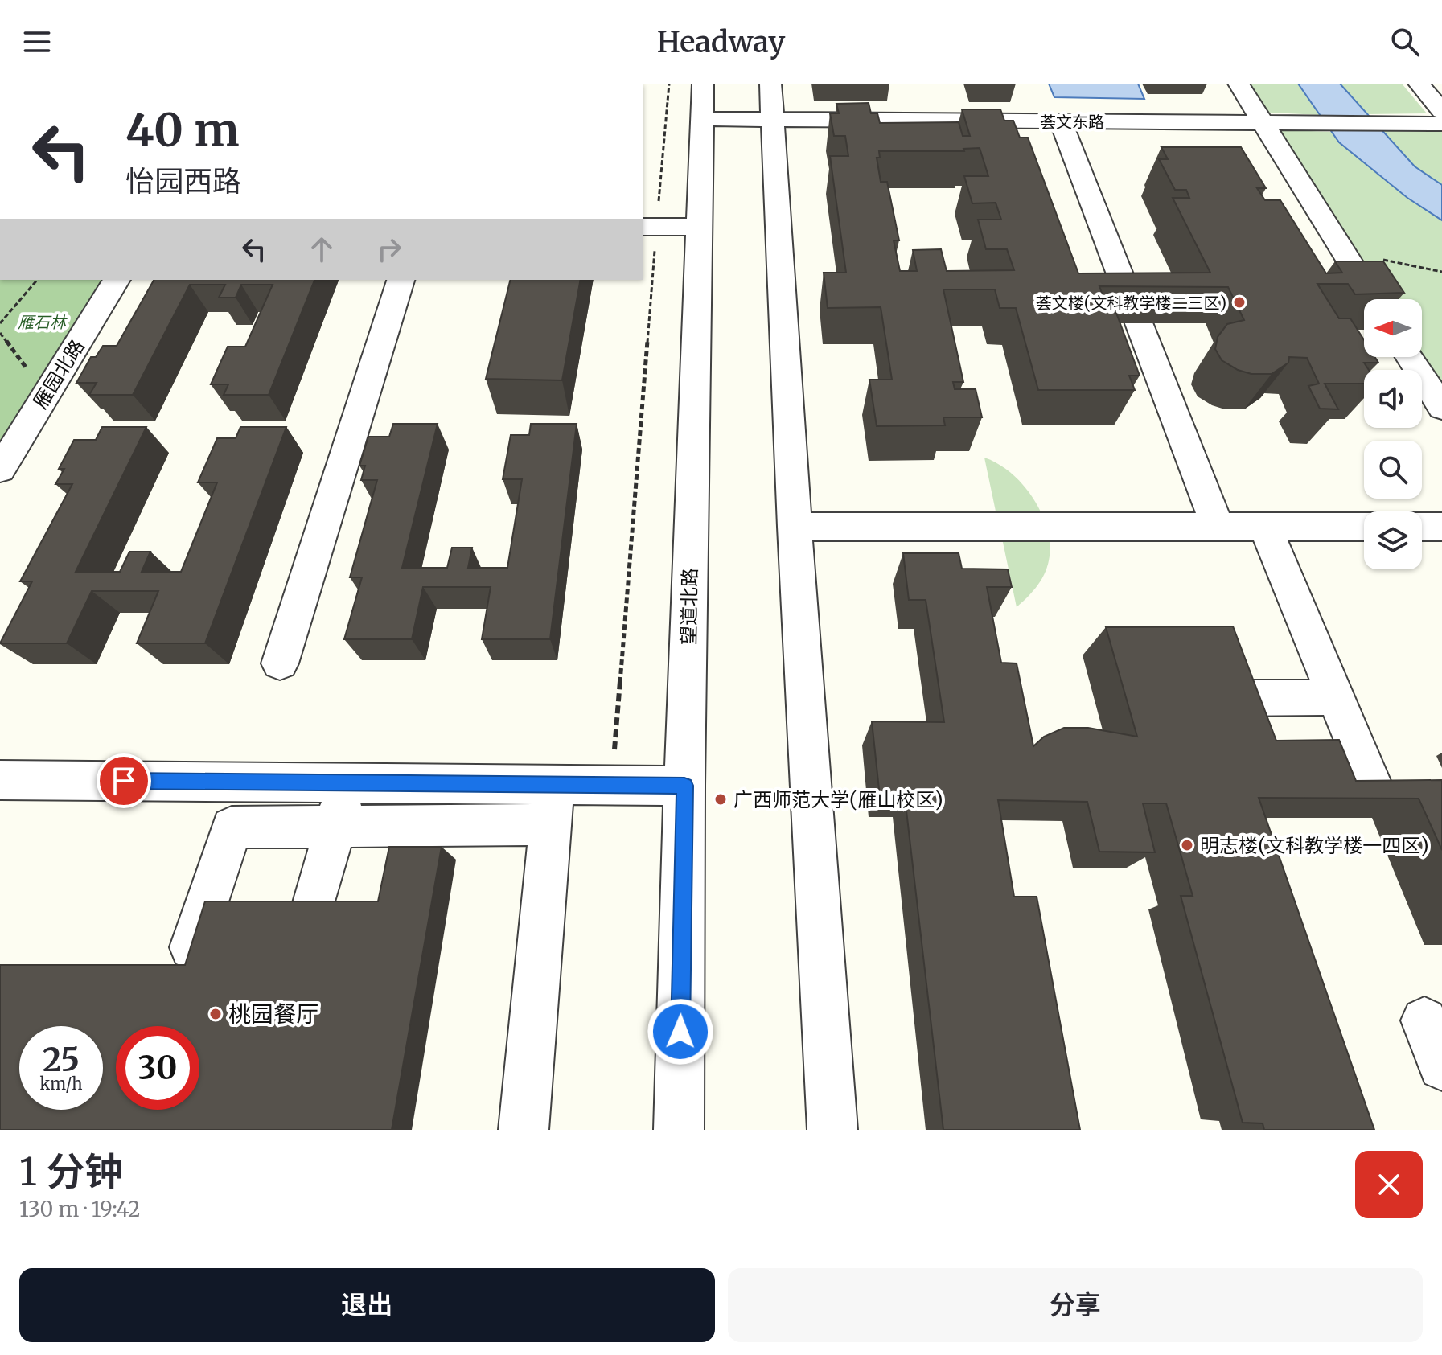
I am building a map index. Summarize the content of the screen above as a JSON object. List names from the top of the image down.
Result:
{
  "streets": {
    "street": ["荟文东路", "雁园北路", "望道北路"]
  },
  "crossings": [
    ["荟文东路", "望道北路"]
  ],
  "parks": ["雁石林"],
  "places": [
    "荟文楼(文科教学楼二三区)",
    "广西师范大学(雁山校区)",
    "明志楼(文科教学楼一四区)",
    "桃园餐厅"
  ],
  "north": "left",
  "page": {
    "header": "Headway",
    "turn": ["40 m", "怡园西路"],
    "speed": "25 km/h",
    "limit": "30",
    "heading": ["1 分钟", "130 m · 19:42"],
    "buttons": ["退出", "分享"]
  }
}
